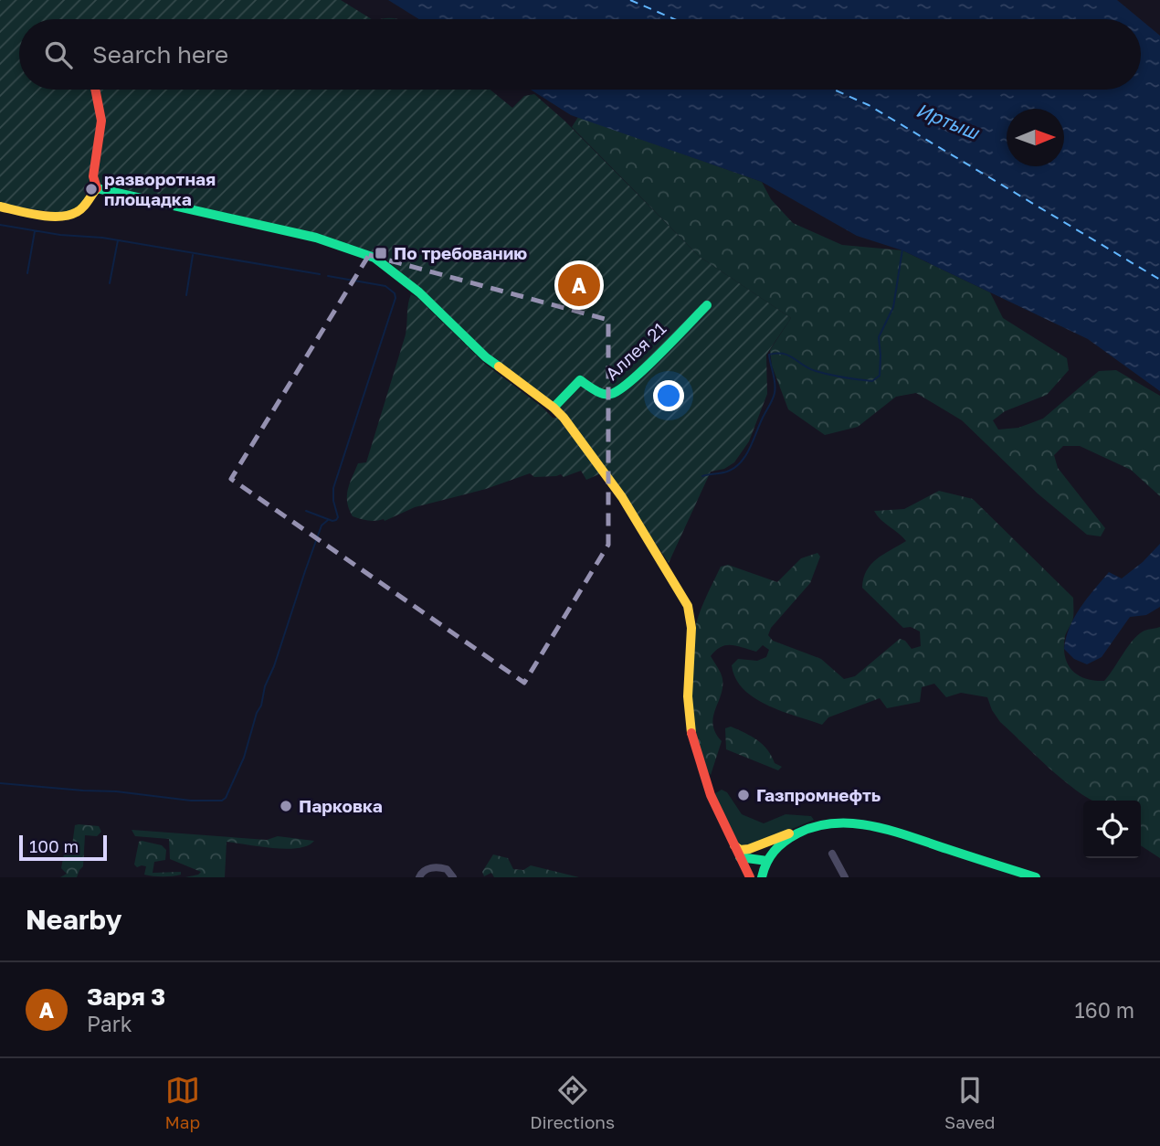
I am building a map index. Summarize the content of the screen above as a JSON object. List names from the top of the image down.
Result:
{
  "streets": {
    "street": ["Аллея 21"]
  },
  "water": ["Иртыш"],
  "places": {
    "other": ["разворотная площадка", "Газпромнефть", "Парковка"],
    "transit": ["По требованию"]
  },
  "scale_bar": "100 m",
  "north": "right",
  "page": {
    "search": "Search here",
    "pins": "A",
    "scale": "100 m",
    "heading": "Nearby",
    "list": [
      {
        "mark": "A",
        "name": "Заря 3",
        "note": "Park",
        "value": "160 m"
      }
    ],
    "nav": ["Map", "Directions", "Saved"]
  }
}
